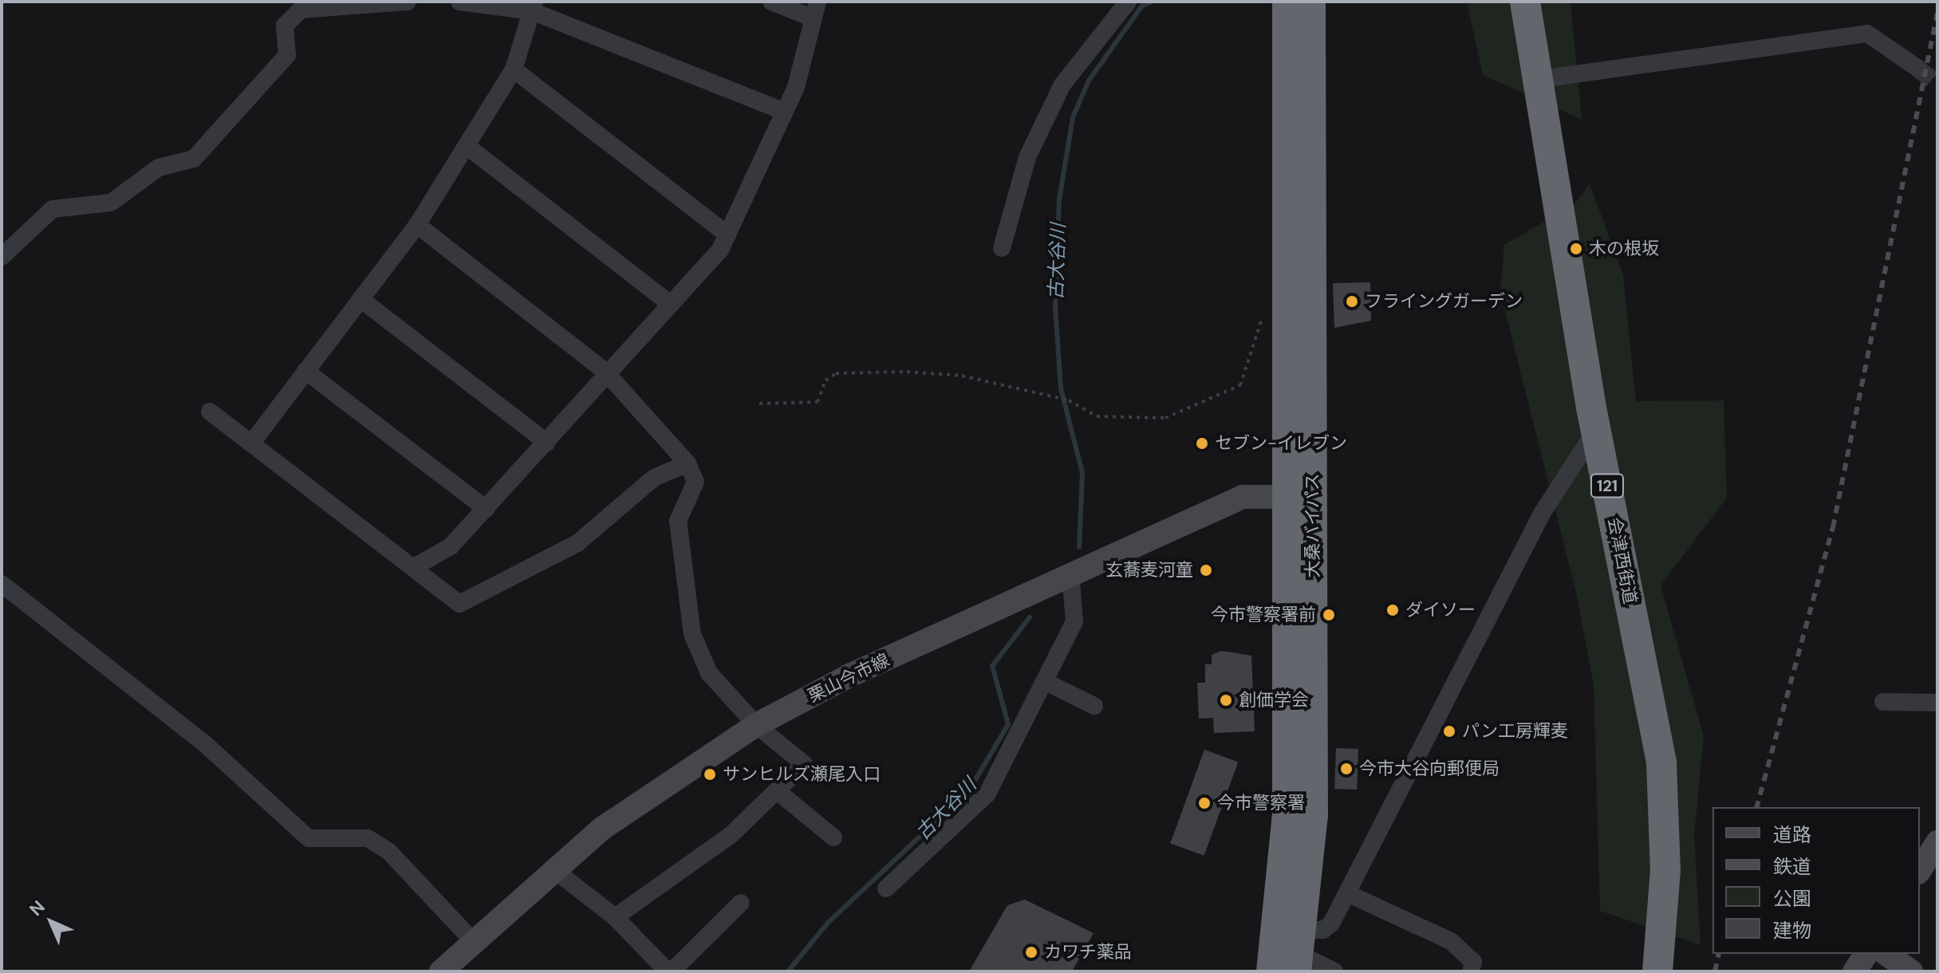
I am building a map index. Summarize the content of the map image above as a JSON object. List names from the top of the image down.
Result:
{
  "streets": {
    "highway": ["121", "大桑バイパス", "会津西街道"],
    "main road": ["栗山今市線"]
  },
  "crossings": [
    ["大桑バイパス", "栗山今市線"]
  ],
  "water": ["古大谷川"],
  "places": [
    "木の根坂",
    "フライングガーデン",
    "セブン-イレブン",
    "玄蕎麦河童",
    "ダイソー",
    "今市警察署前",
    "創価学会",
    "パン工房輝麦",
    "今市大谷向郵便局",
    "サンヒルズ瀬尾入口",
    "今市警察署",
    "カワチ薬品"
  ],
  "legend": [
    "道路",
    "鉄道",
    "公園",
    "建物"
  ],
  "north": "top left"
}
